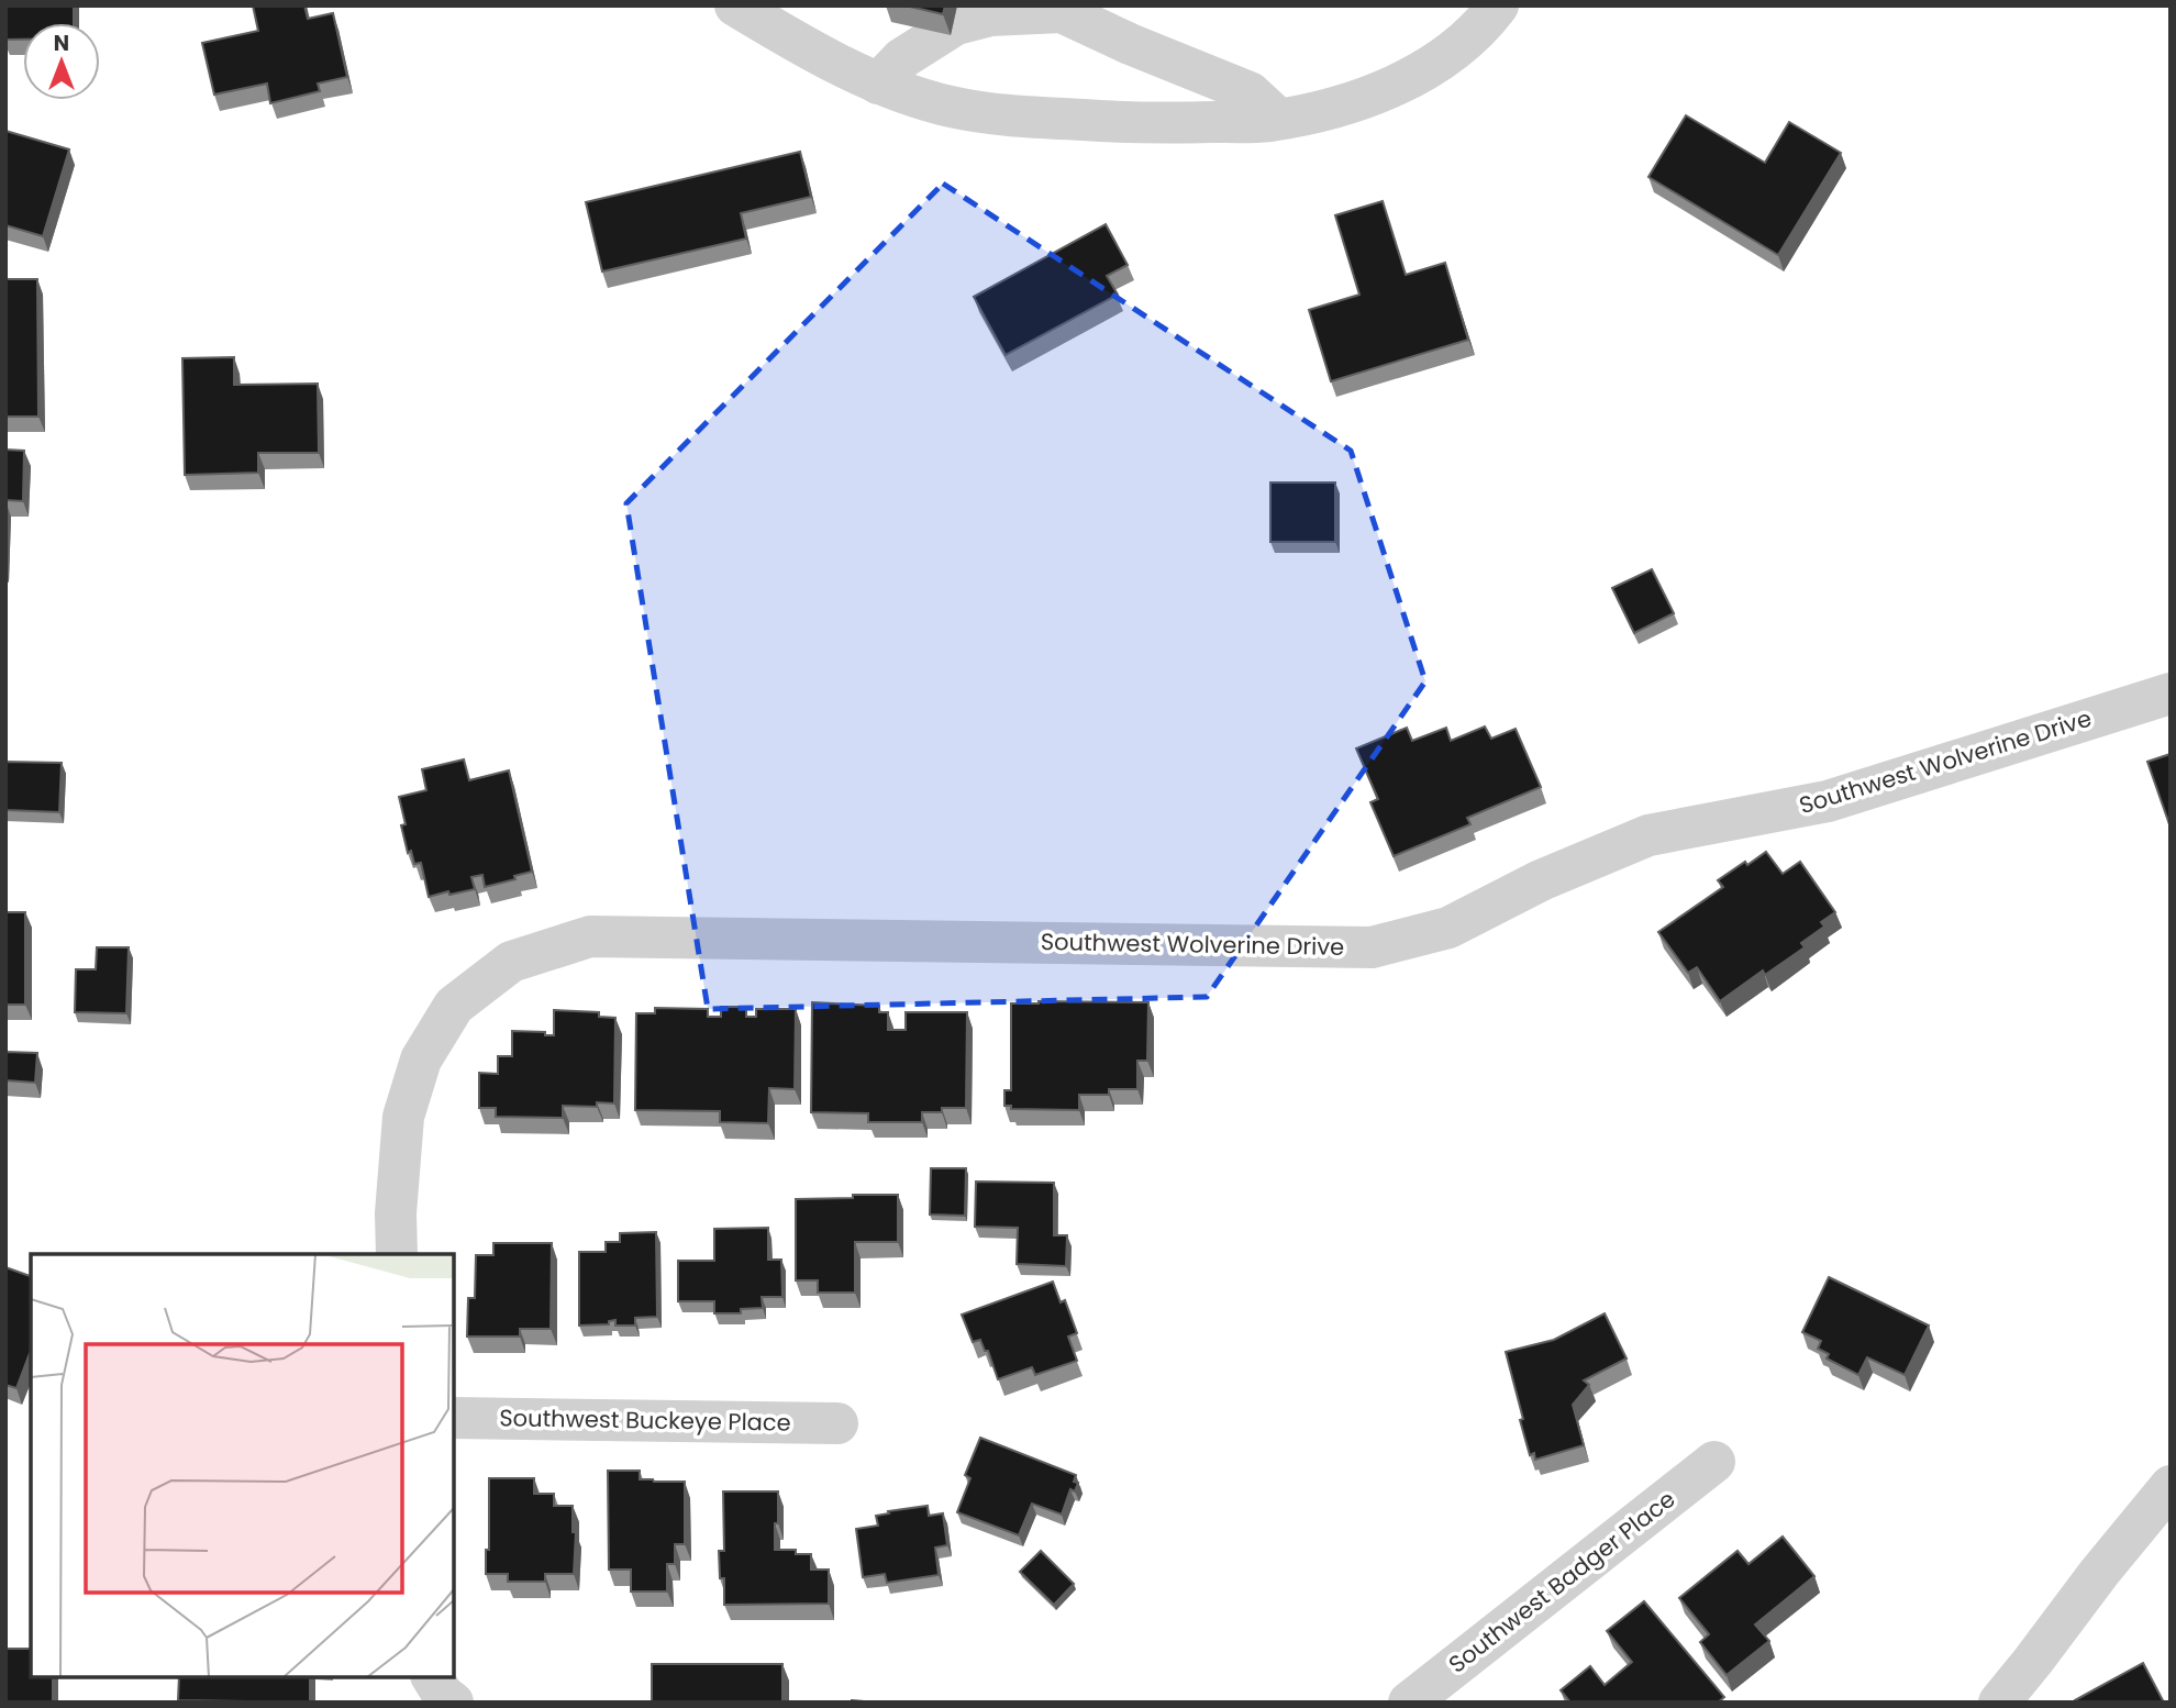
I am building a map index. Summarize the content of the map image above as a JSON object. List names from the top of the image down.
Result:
{
  "streets": {
    "street": ["Southwest Wolverine Drive", "Southwest Buckeye Place", "Southwest Badger Place"]
  },
  "north": "top"
}
